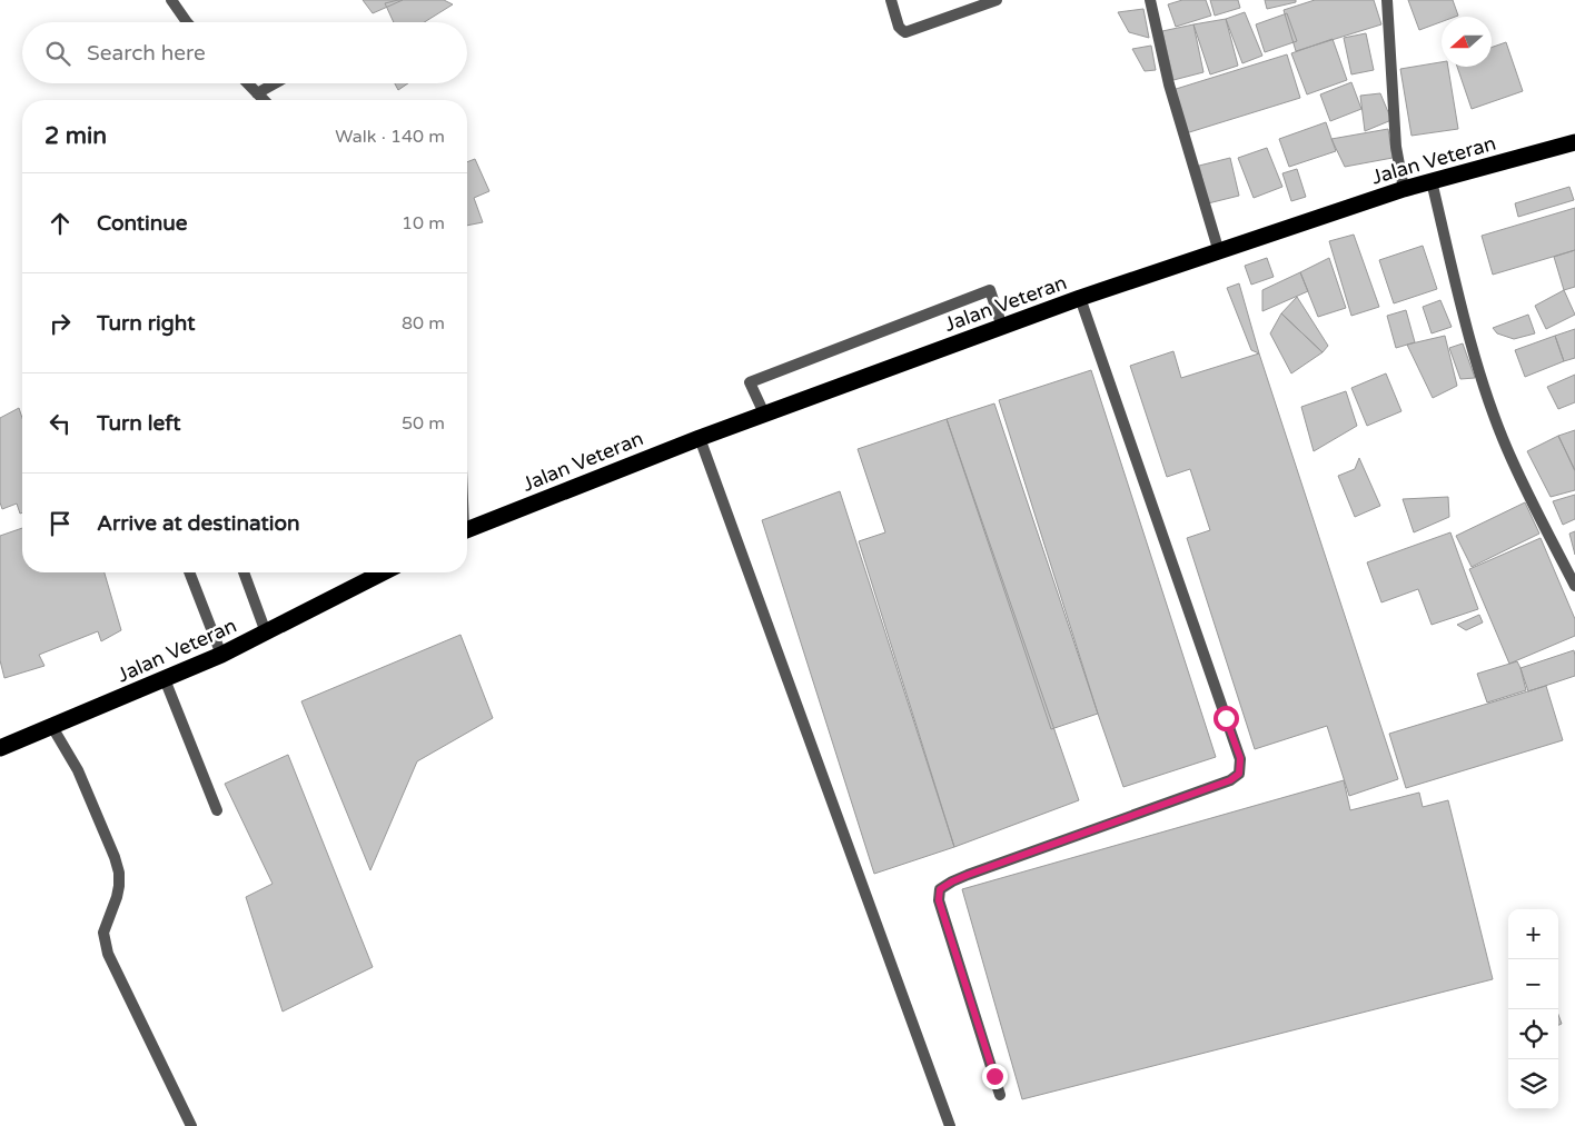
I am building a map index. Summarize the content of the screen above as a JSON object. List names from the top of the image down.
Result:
{
  "streets": {
    "highway": ["Jalan Veteran"]
  },
  "north": "left",
  "page": {
    "search": "Search here",
    "heading": ["2 min", "Walk · 140 m"],
    "list": [
      ["Continue", "10 m"],
      ["Turn right", "80 m"],
      ["Turn left", "50 m"],
      "Arrive at destination"
    ],
    "map_buttons": ["+", "−"]
  }
}
